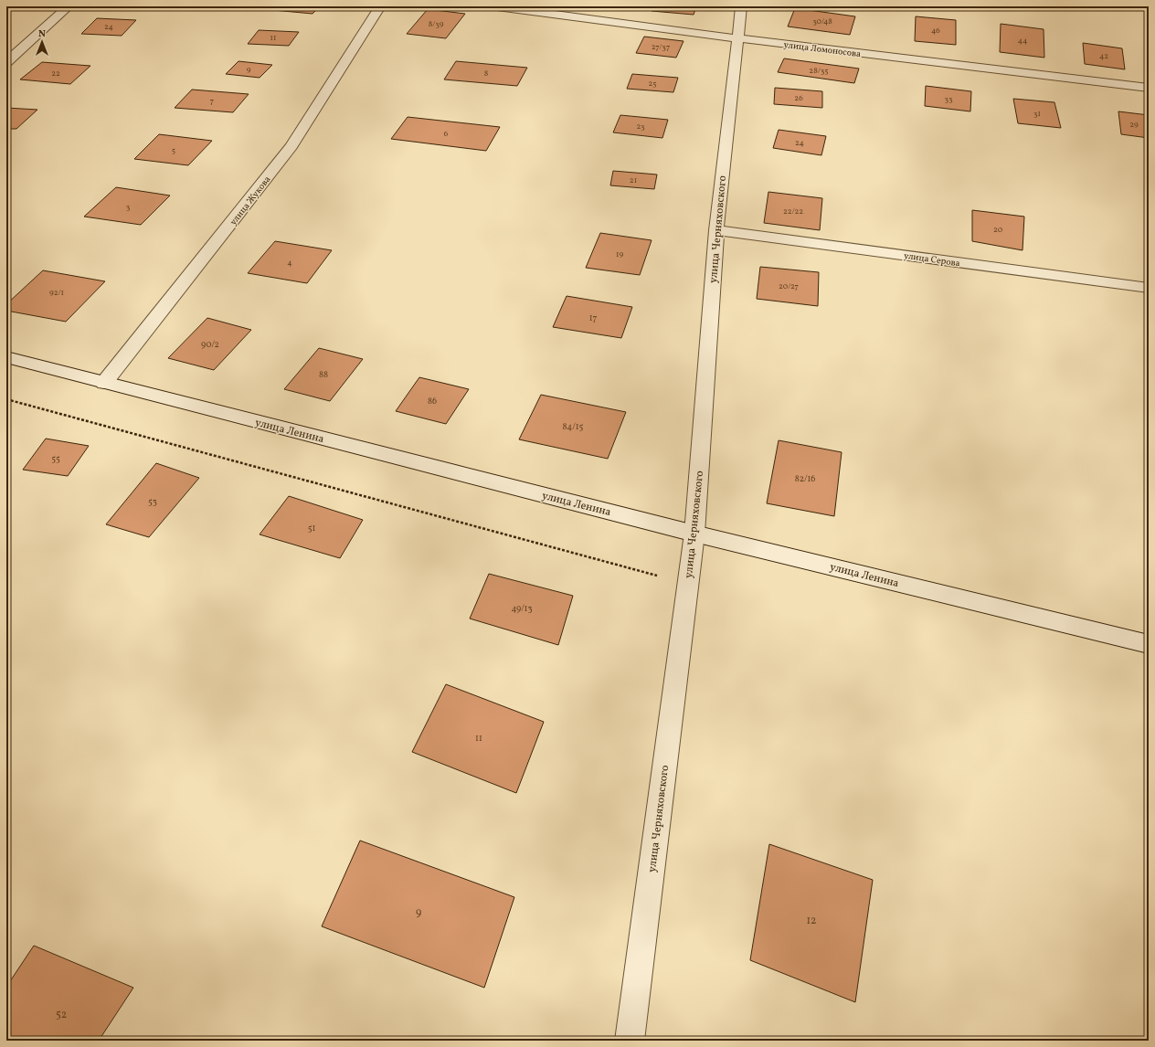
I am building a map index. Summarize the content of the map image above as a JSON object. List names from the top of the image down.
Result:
{
  "streets": {
    "street": [
      "улица Ломоносова",
      "улица Жукова",
      "улица Черняховского",
      "улица Серова",
      "улица Ленина"
    ]
  },
  "crossings": [
    ["улица Ломоносова", "улица Черняховского"],
    ["улица Жукова", "улица Ленина"],
    ["улица Черняховского", "улица Серова"],
    ["улица Черняховского", "улица Ленина"]
  ],
  "house_numbers": [
    "30/48",
    "8/39",
    "24",
    "46",
    "11",
    "44",
    "27/37",
    "42",
    "9",
    "28/35",
    "22",
    "8",
    "25",
    "26",
    "33",
    "7",
    "31",
    "29",
    "23",
    "6",
    "24",
    "5",
    "21",
    "3",
    "22/22",
    "20",
    "19",
    "4",
    "20/27",
    "92/1",
    "17",
    "90/2",
    "88",
    "86",
    "84/15",
    "55",
    "82/16",
    "53",
    "51",
    "49/13",
    "11",
    "9",
    "12",
    "52"
  ],
  "north": "top"
}
